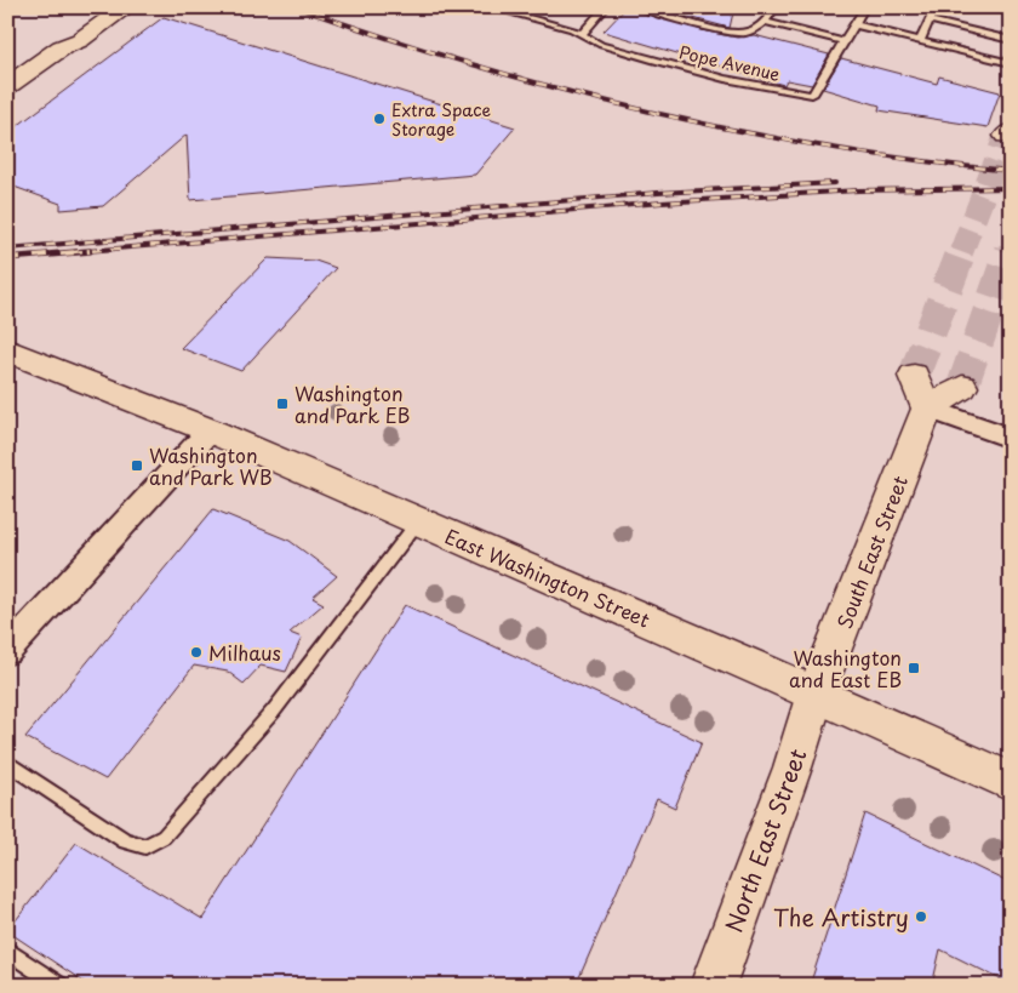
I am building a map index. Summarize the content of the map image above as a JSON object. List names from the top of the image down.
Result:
{
  "streets": {
    "main road": ["South East Street", "East Washington Street", "North East Street"],
    "lane": ["Pope Avenue"]
  },
  "crossings": [
    ["South East Street", "East Washington Street"],
    ["South East Street", "North East Street"],
    ["East Washington Street", "North East Street"]
  ],
  "places": {
    "other": ["Extra Space Storage", "Milhaus", "The Artistry"],
    "transit": ["Washington and Park EB", "Washington and Park WB", "Washington and East EB"]
  }
}
